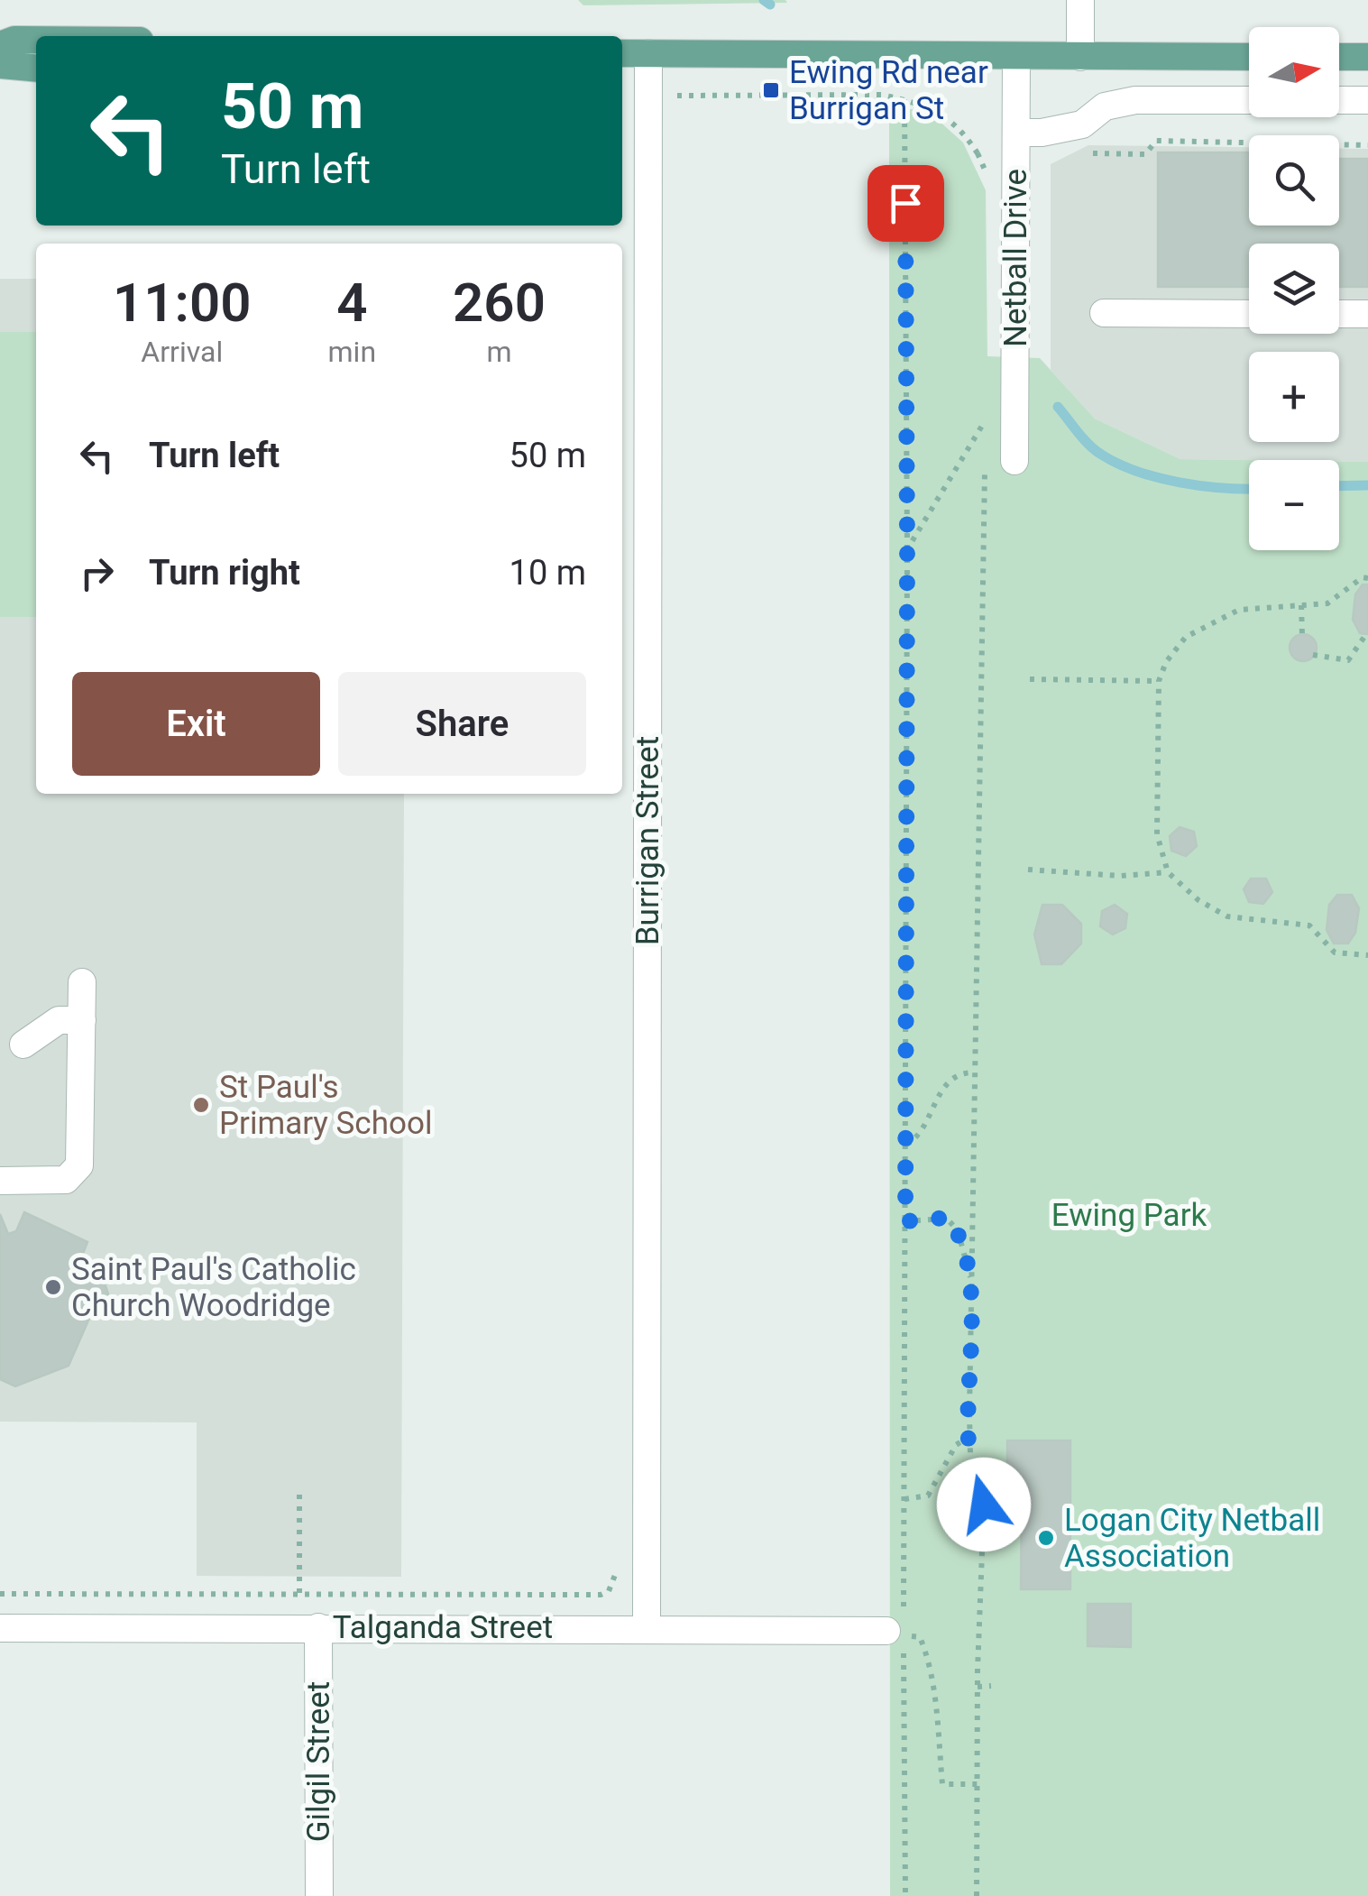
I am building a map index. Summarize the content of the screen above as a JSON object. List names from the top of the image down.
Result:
{
  "streets": {
    "street": [
      "Netball Drive",
      "Burrigan Street",
      "Talganda Street",
      "Gilgil Street"
    ]
  },
  "crossings": [
    ["Burrigan Street", "Talganda Street"],
    ["Talganda Street", "Gilgil Street"]
  ],
  "parks": ["Ewing Park"],
  "places": {
    "transit": ["Ewing Rd near Burrigan St"],
    "other": ["St Paul's Primary School", "Saint Paul's Catholic Church Woodridge", "Logan City Netball Association"]
  },
  "north": "right",
  "page": {
    "map_buttons": ["+", "−"],
    "turn": ["50 m", "Turn left"],
    "eta": [
      "11:00",
      "Arrival",
      "4",
      "min",
      "260",
      "m"
    ],
    "list": [
      {
        "name": "Turn left",
        "value": "50 m"
      },
      {
        "name": "Turn right",
        "value": "10 m"
      }
    ],
    "buttons": ["Exit", "Share"]
  }
}
